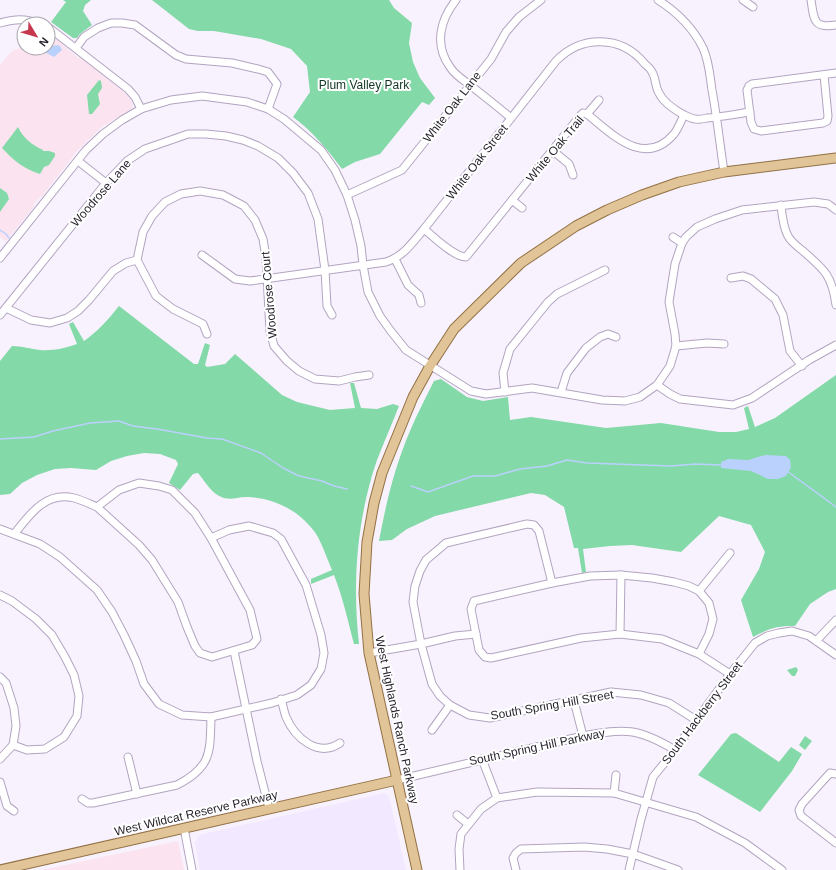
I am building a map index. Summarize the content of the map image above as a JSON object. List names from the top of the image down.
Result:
{
  "streets": {
    "main road": ["West Highlands Ranch Parkway", "West Wildcat Reserve Parkway"],
    "street": [
      "White Oak Lane",
      "White Oak Trail",
      "White Oak Street",
      "Woodrose Lane",
      "Woodrose Court",
      "South Spring Hill Street",
      "South Hackberry Street",
      "South Spring Hill Parkway"
    ]
  },
  "crossings": [
    ["White Oak Trail", "White Oak Street"],
    ["White Oak Street", "Woodrose Lane"],
    ["White Oak Street", "Woodrose Court"],
    ["South Spring Hill Street", "South Hackberry Street"],
    ["South Hackberry Street", "South Spring Hill Parkway"],
    ["West Highlands Ranch Parkway", "South Spring Hill Parkway"],
    ["West Highlands Ranch Parkway", "West Wildcat Reserve Parkway"],
    ["South Spring Hill Parkway", "West Wildcat Reserve Parkway"]
  ],
  "parks": ["Plum Valley Park"],
  "north": "bottom right"
}
